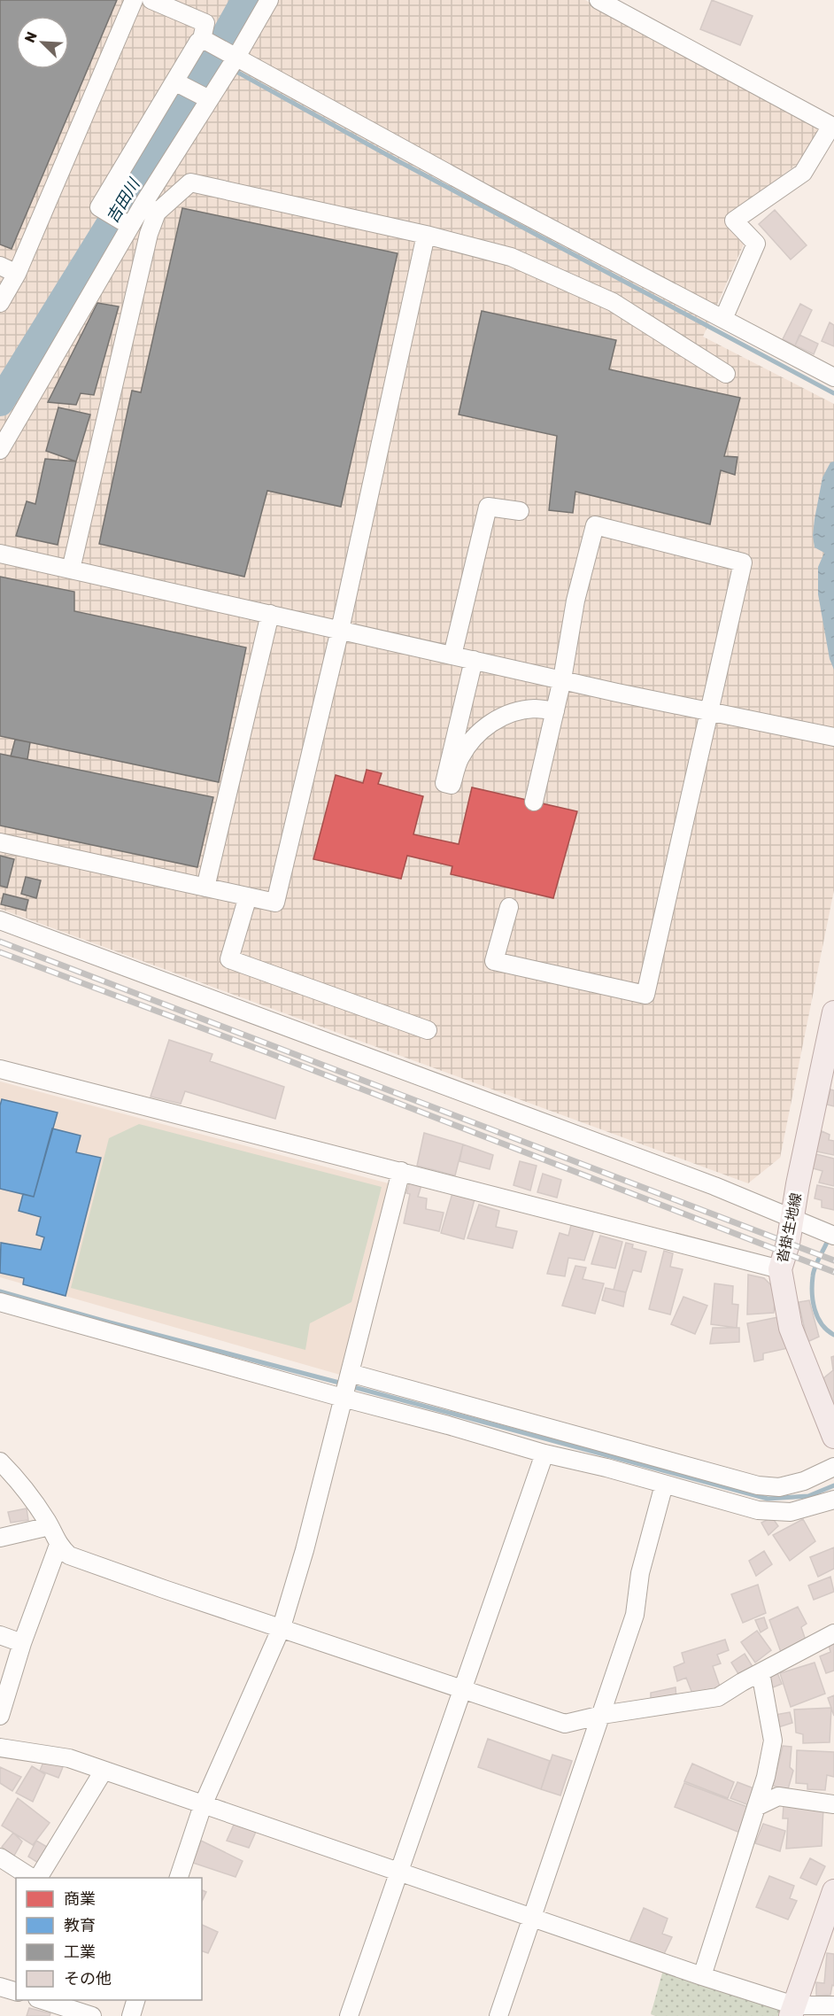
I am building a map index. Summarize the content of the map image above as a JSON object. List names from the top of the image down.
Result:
{
  "streets": {
    "main road": ["沓掛生地線"]
  },
  "water": ["吉田川"],
  "legend": [
    "商業",
    "教育",
    "工業",
    "その他"
  ],
  "north": "top left"
}
